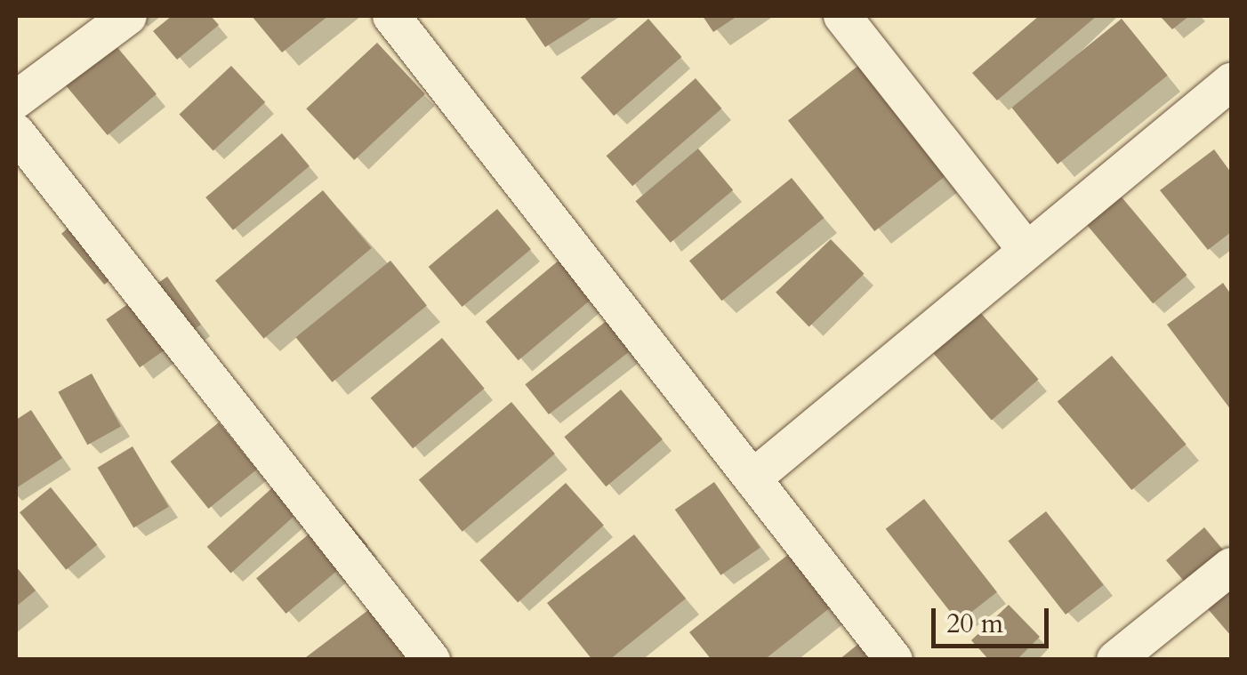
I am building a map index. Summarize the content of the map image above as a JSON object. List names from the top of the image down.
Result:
{
  "scale_bar": "20 m"
}
